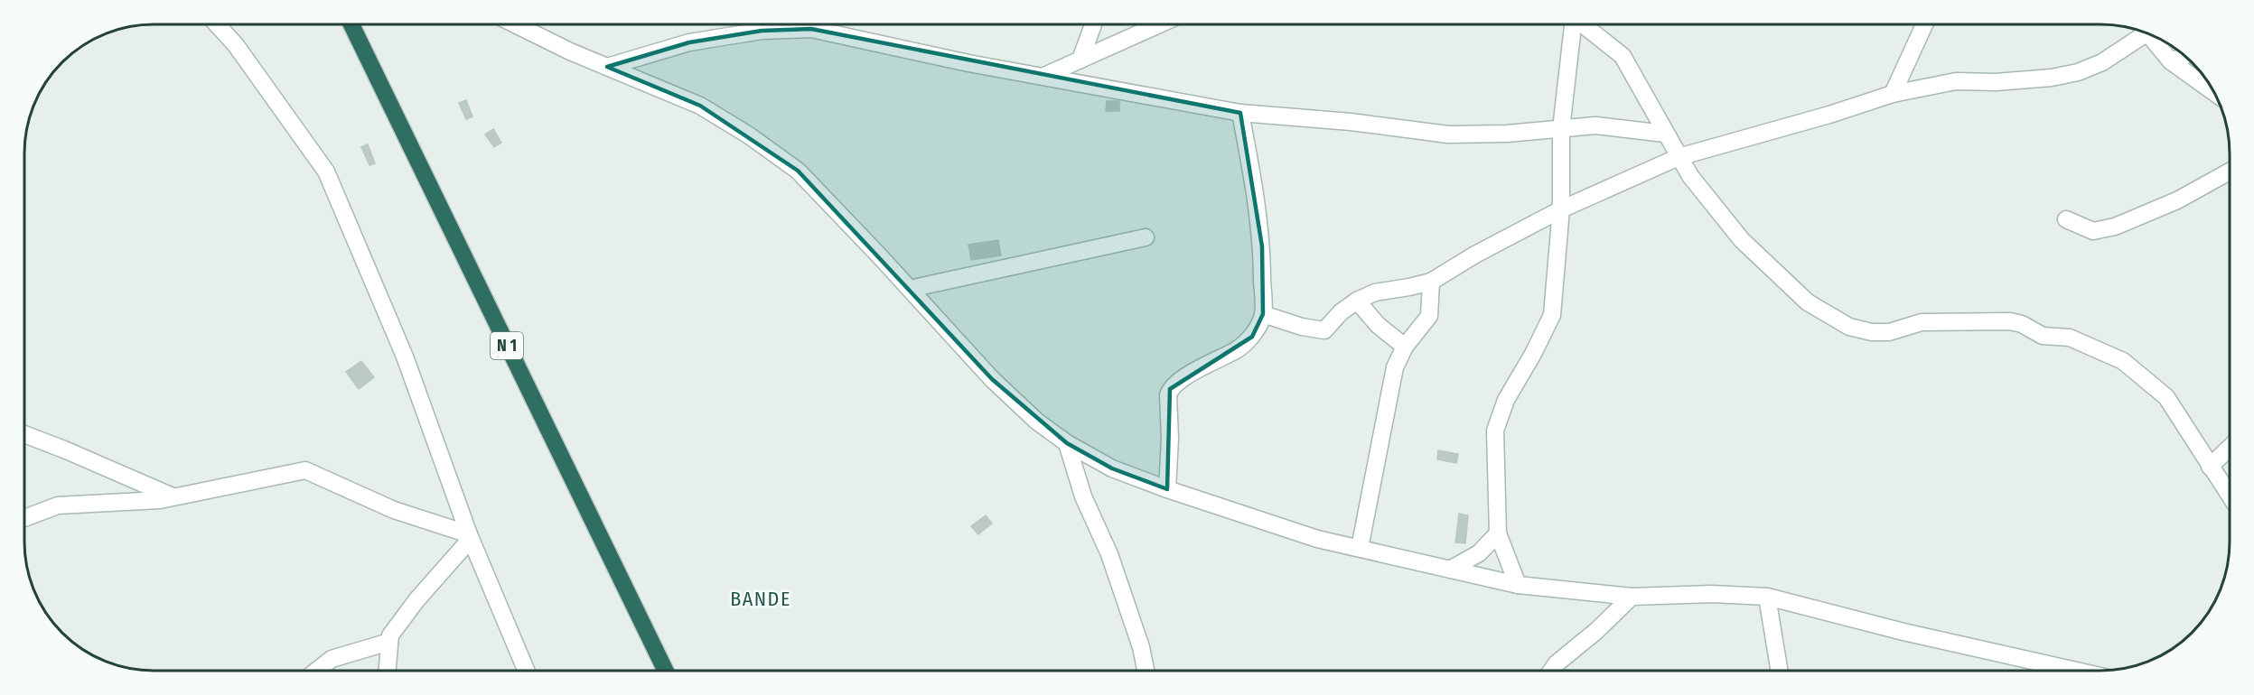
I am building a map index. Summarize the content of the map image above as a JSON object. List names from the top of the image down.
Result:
{
  "streets": {
    "highway": ["N 1"]
  },
  "districts": ["BANDE"]
}
